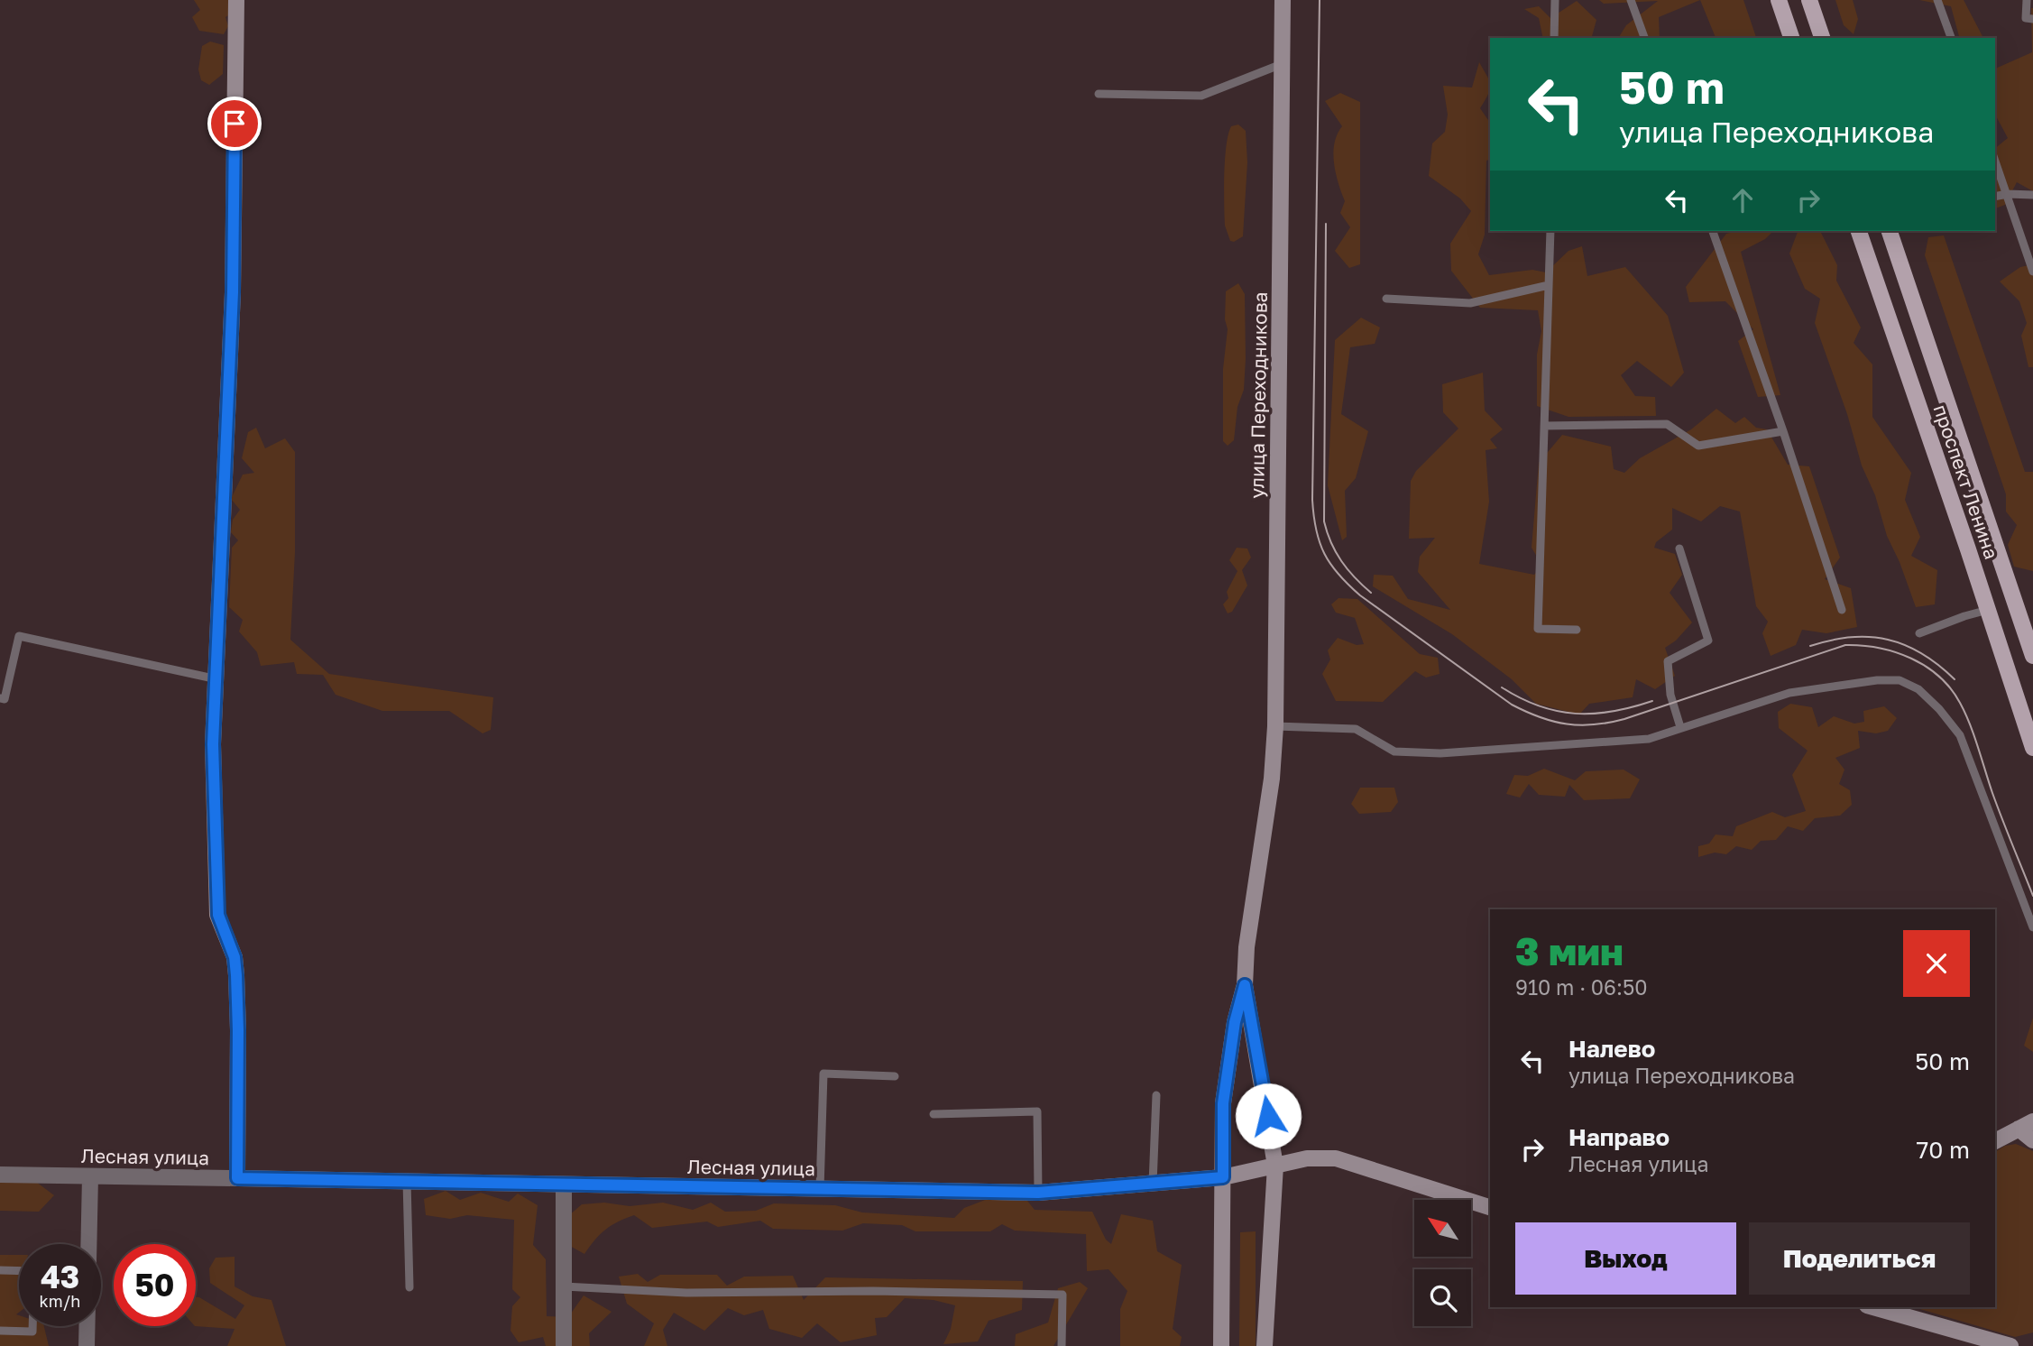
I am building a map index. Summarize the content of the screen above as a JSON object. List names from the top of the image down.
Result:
{
  "streets": {
    "main road": ["улица Переходникова", "проспект Ленина", "Лесная улица"]
  },
  "north": "top left",
  "page": {
    "turn": ["50 m", "улица Переходникова"],
    "heading": ["3 мин", "910 m · 06:50"],
    "list": [
      {
        "name": "Налево",
        "note": "улица Переходникова",
        "value": "50 m"
      },
      {
        "name": "Направо",
        "note": "Лесная улица",
        "value": "70 m"
      }
    ],
    "buttons": ["Выход", "Поделиться"],
    "speed": "43 km/h",
    "limit": "50"
  }
}
